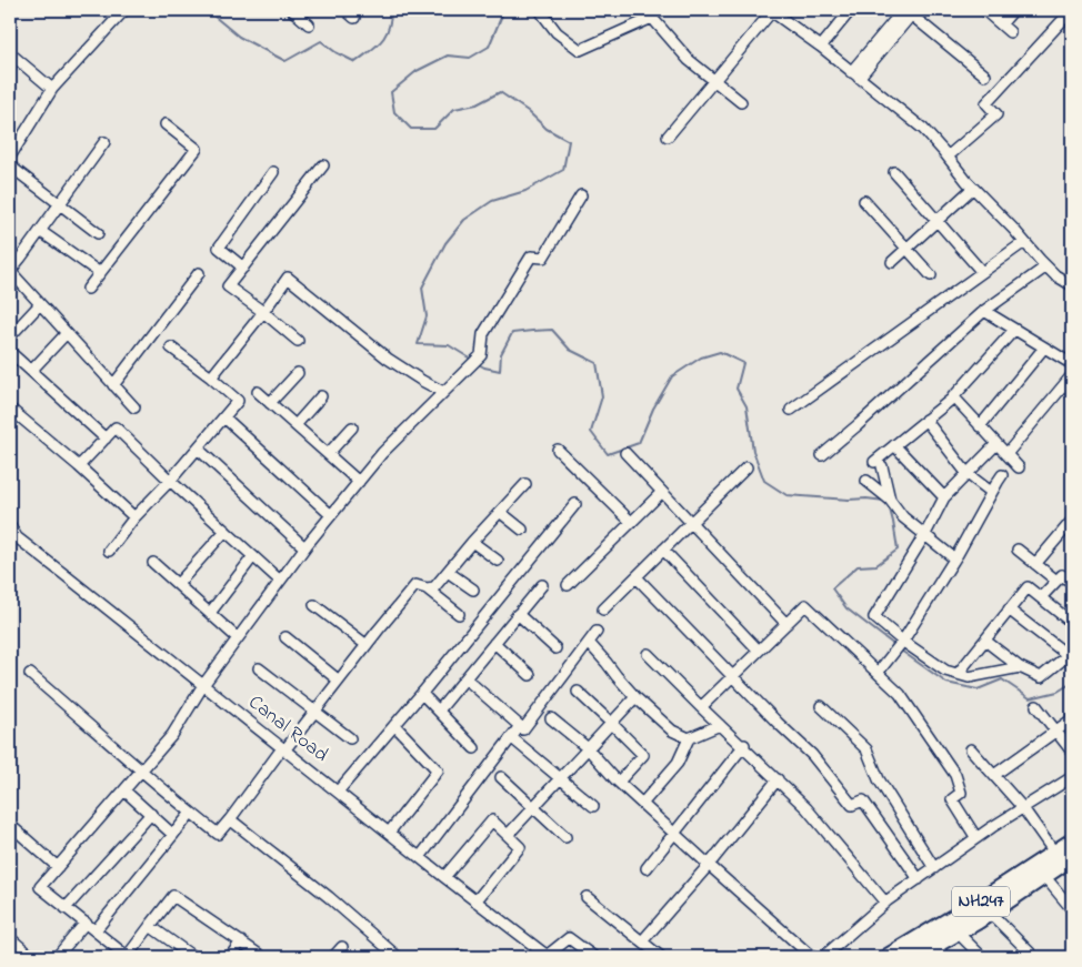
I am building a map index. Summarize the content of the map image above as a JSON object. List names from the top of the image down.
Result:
{
  "streets": {
    "highway": ["NH247"],
    "street": ["Canal Road"]
  }
}
